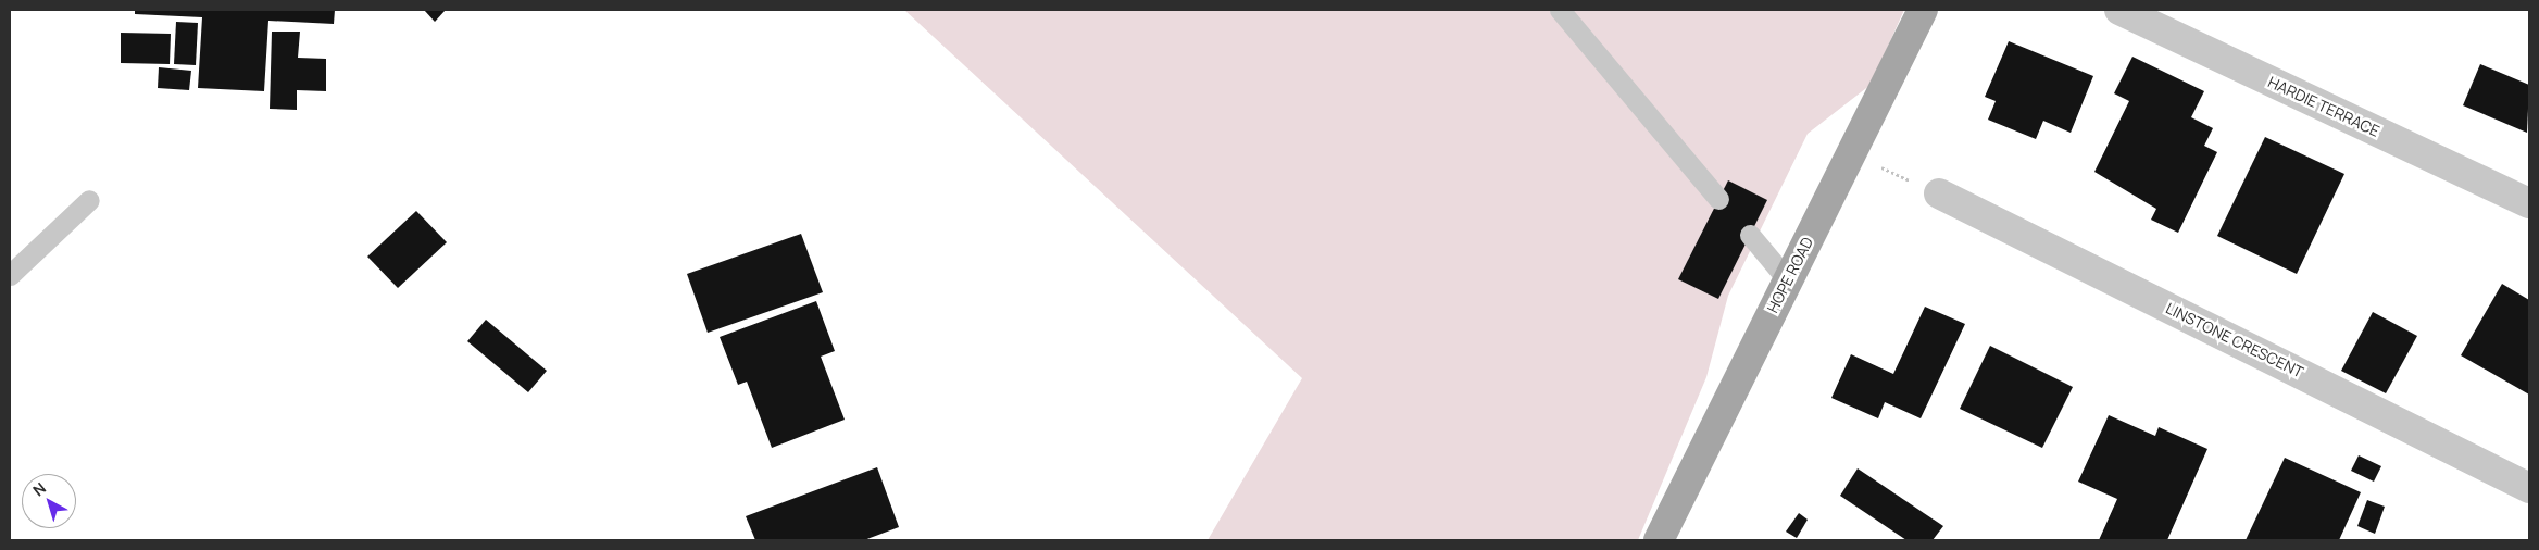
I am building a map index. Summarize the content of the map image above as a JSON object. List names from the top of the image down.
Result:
{
  "streets": {
    "main road": ["HOPE ROAD"],
    "street": ["HARDIE TERRACE", "LINSTONE CRESCENT"]
  },
  "north": "top left"
}
